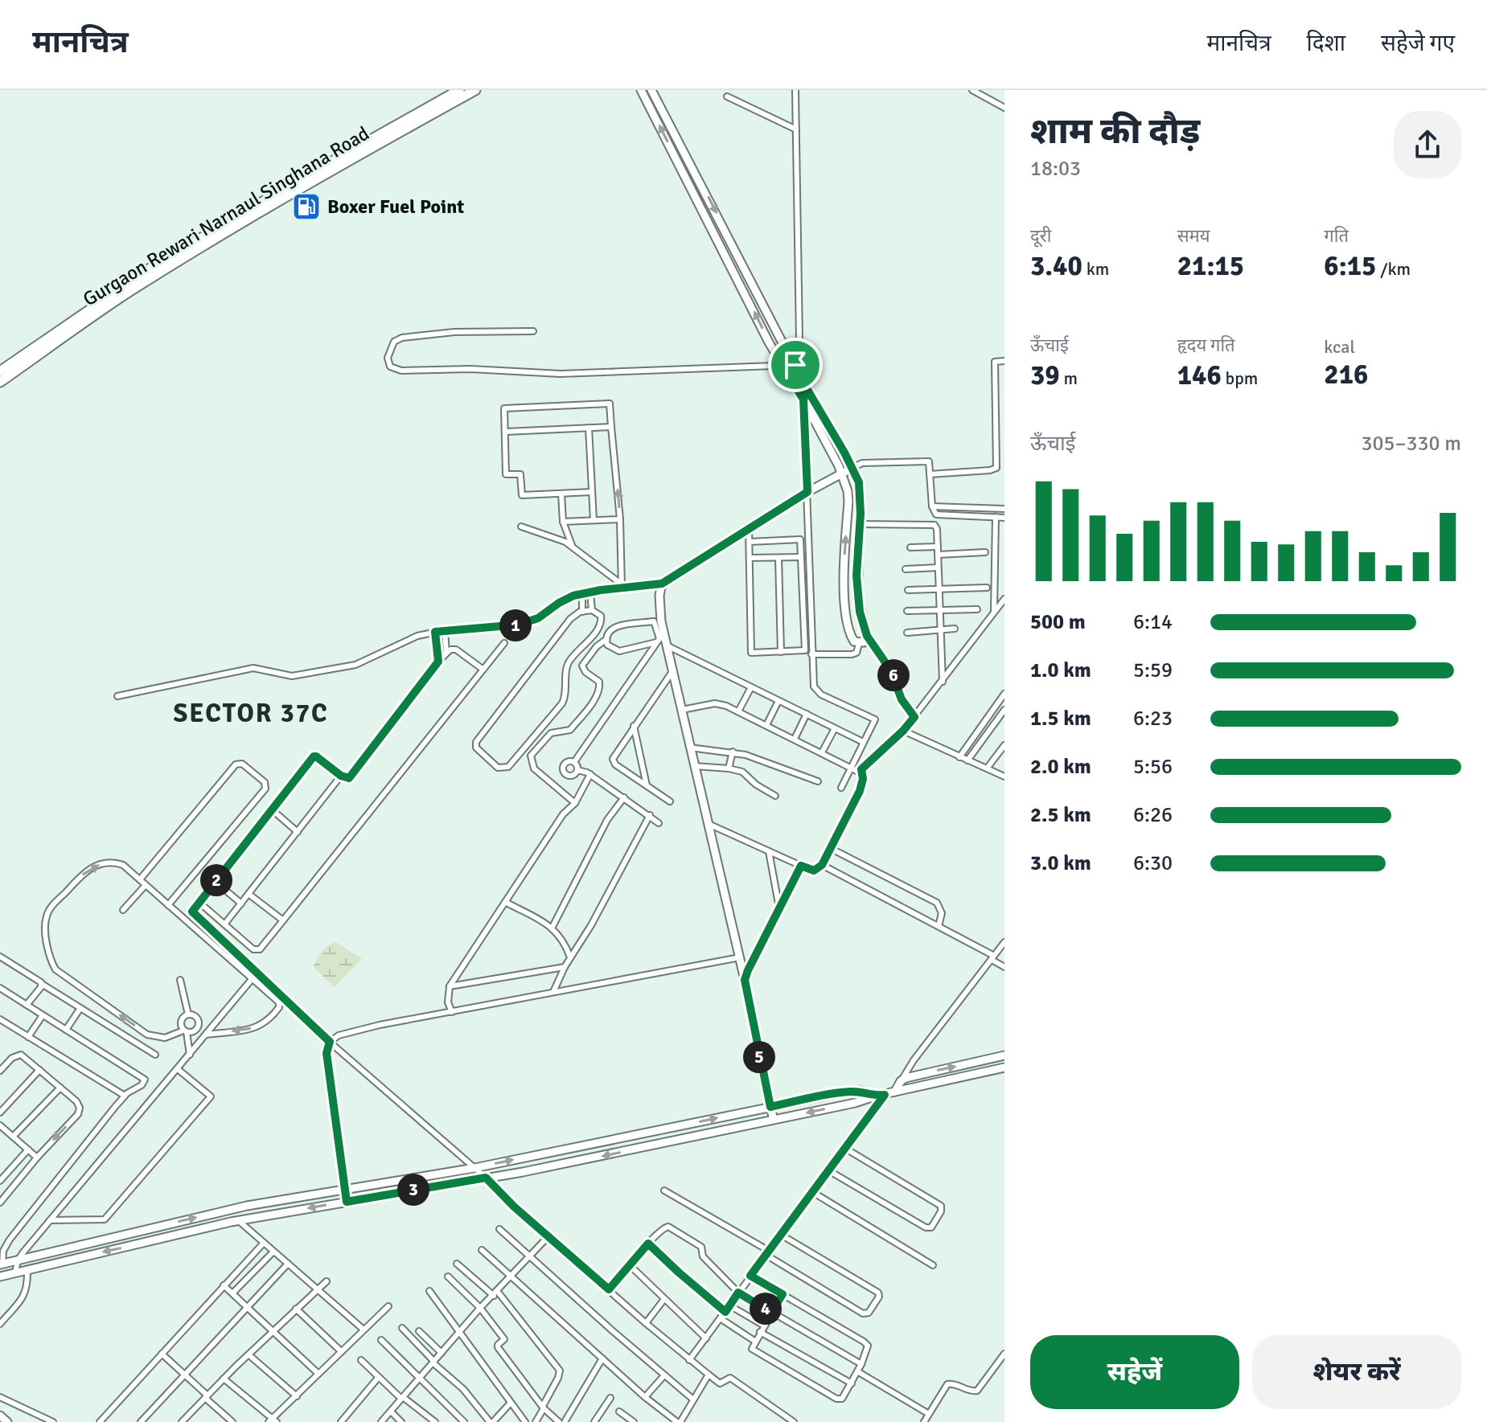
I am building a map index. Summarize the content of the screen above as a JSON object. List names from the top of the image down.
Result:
{
  "streets": {
    "highway": ["Gurgaon Rewari Narnaul Singhana Road"]
  },
  "districts": ["SECTOR 37C"],
  "places": {
    "fuel station": ["Boxer Fuel Point"]
  },
  "page": {
    "header": "मानचित्र",
    "nav": ["मानचित्र", "दिशा", "सहेजे गए"],
    "heading": ["शाम की दौड़", "18:03"],
    "stats": [
      ["दूरी", "3.40 km"],
      ["समय", "21:15"],
      ["गति", "6:15 /km"],
      ["ऊँचाई", "39 m"],
      ["हृदय गति", "146 bpm"],
      ["kcal", "216"]
    ],
    "chart": ["ऊँचाई", "305–330 m"],
    "list": [
      {
        "name": "500 m",
        "note": "6:14"
      },
      {
        "name": "1.0 km",
        "note": "5:59"
      },
      {
        "name": "1.5 km",
        "note": "6:23"
      },
      {
        "name": "2.0 km",
        "note": "5:56"
      },
      {
        "name": "2.5 km",
        "note": "6:26"
      },
      {
        "name": "3.0 km",
        "note": "6:30"
      }
    ],
    "pins": [
      "1",
      "6",
      "2",
      "5",
      "3",
      "4"
    ],
    "buttons": ["सहेजें", "शेयर करें"]
  }
}
